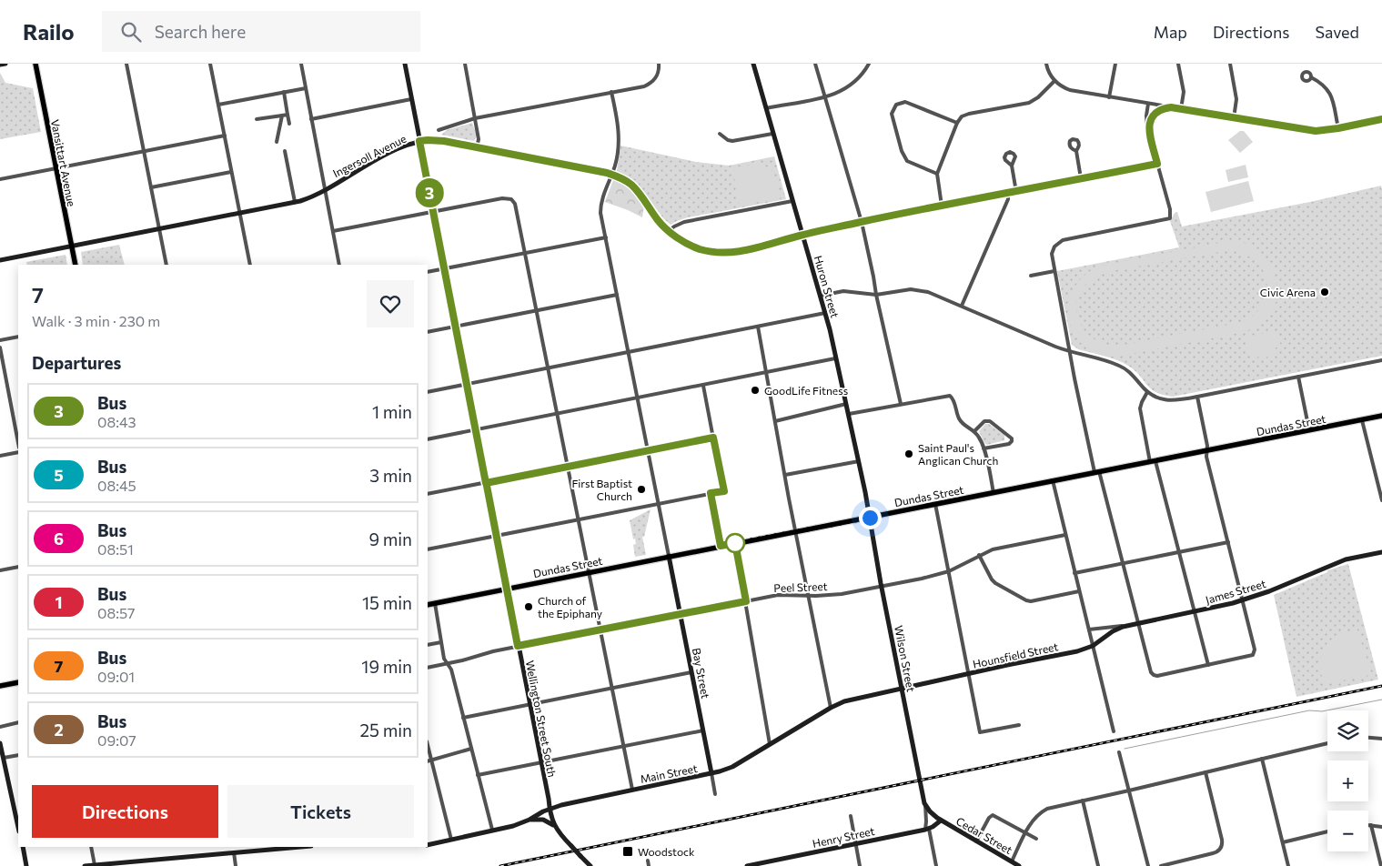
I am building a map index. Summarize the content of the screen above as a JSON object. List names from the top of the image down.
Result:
{
  "streets": {
    "main road": [
      "Ingersoll Avenue",
      "Vansittart Avenue",
      "Huron Street",
      "Dundas Street",
      "James Street",
      "Hounsfield Street",
      "Wilson Street",
      "Bay Street",
      "Wellington Street South",
      "Main Street",
      "Cedar Street",
      "Henry Street"
    ],
    "street": ["Peel Street"]
  },
  "crossings": [
    ["Ingersoll Avenue", "Vansittart Avenue"],
    ["Ingersoll Avenue", "Huron Street"],
    ["Ingersoll Avenue", "Wellington Street South"],
    ["Huron Street", "Dundas Street"],
    ["Huron Street", "Wilson Street"],
    ["Dundas Street", "Wilson Street"],
    ["Dundas Street", "Bay Street"],
    ["Dundas Street", "Wellington Street South"],
    ["Peel Street", "Wilson Street"],
    ["Peel Street", "Bay Street"],
    ["Peel Street", "Wellington Street South"],
    ["James Street", "Hounsfield Street"],
    ["Hounsfield Street", "Wilson Street"],
    ["Hounsfield Street", "Main Street"],
    ["Wilson Street", "Main Street"],
    ["Wilson Street", "Henry Street"],
    ["Bay Street", "Main Street"],
    ["Wellington Street South", "Main Street"],
    ["Cedar Street", "Henry Street"]
  ],
  "places": {
    "other": [
      "Civic Arena",
      "GoodLife Fitness",
      "Saint Paul's Anglican Church",
      "First Baptist Church",
      "Church of the Epiphany"
    ],
    "transit": ["Woodstock"]
  },
  "lines": ["bus line 3"],
  "page": {
    "header": "Railo",
    "search": "Search here",
    "nav": ["Map", "Directions", "Saved"],
    "on_map": "3",
    "heading": [
      ["7", "Walk · 3 min · 230 m"],
      "Departures"
    ],
    "list": [
      {
        "mark": "3",
        "name": "Bus",
        "note": "08:43",
        "value": "1 min"
      },
      {
        "mark": "5",
        "name": "Bus",
        "note": "08:45",
        "value": "3 min"
      },
      {
        "mark": "6",
        "name": "Bus",
        "note": "08:51",
        "value": "9 min"
      },
      {
        "mark": "1",
        "name": "Bus",
        "note": "08:57",
        "value": "15 min"
      },
      {
        "mark": "7",
        "name": "Bus",
        "note": "09:01",
        "value": "19 min"
      },
      {
        "mark": "2",
        "name": "Bus",
        "note": "09:07",
        "value": "25 min"
      }
    ],
    "map_buttons": ["+", "−"],
    "buttons": ["Directions", "Tickets"]
  }
}
